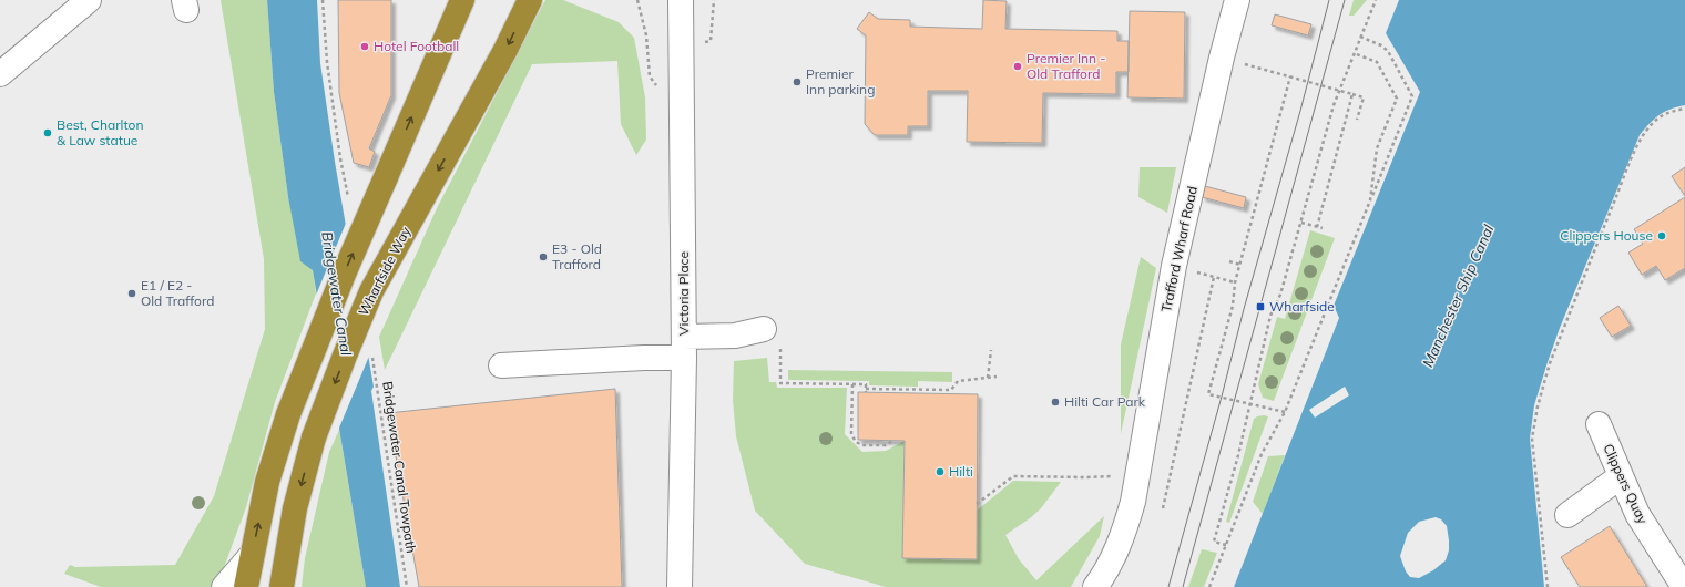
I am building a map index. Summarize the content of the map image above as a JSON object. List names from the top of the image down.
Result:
{
  "streets": {
    "highway": ["Wharfside Way"],
    "street": ["Trafford Wharf Road", "Victoria Place", "Clippers Quay"],
    "path": ["Bridgewater Canal Towpath"]
  },
  "water": ["Bridgewater Canal", "Manchester Ship Canal"],
  "places": {
    "other": [
      "Hotel Football",
      "Premier Inn - Old Trafford",
      "Premier Inn parking",
      "Best, Charlton & Law statue",
      "Clippers House",
      "E3 - Old Trafford",
      "E1 / E2 - Old Trafford",
      "Hilti Car Park",
      "Hilti"
    ],
    "transit": ["Wharfside"]
  }
}
